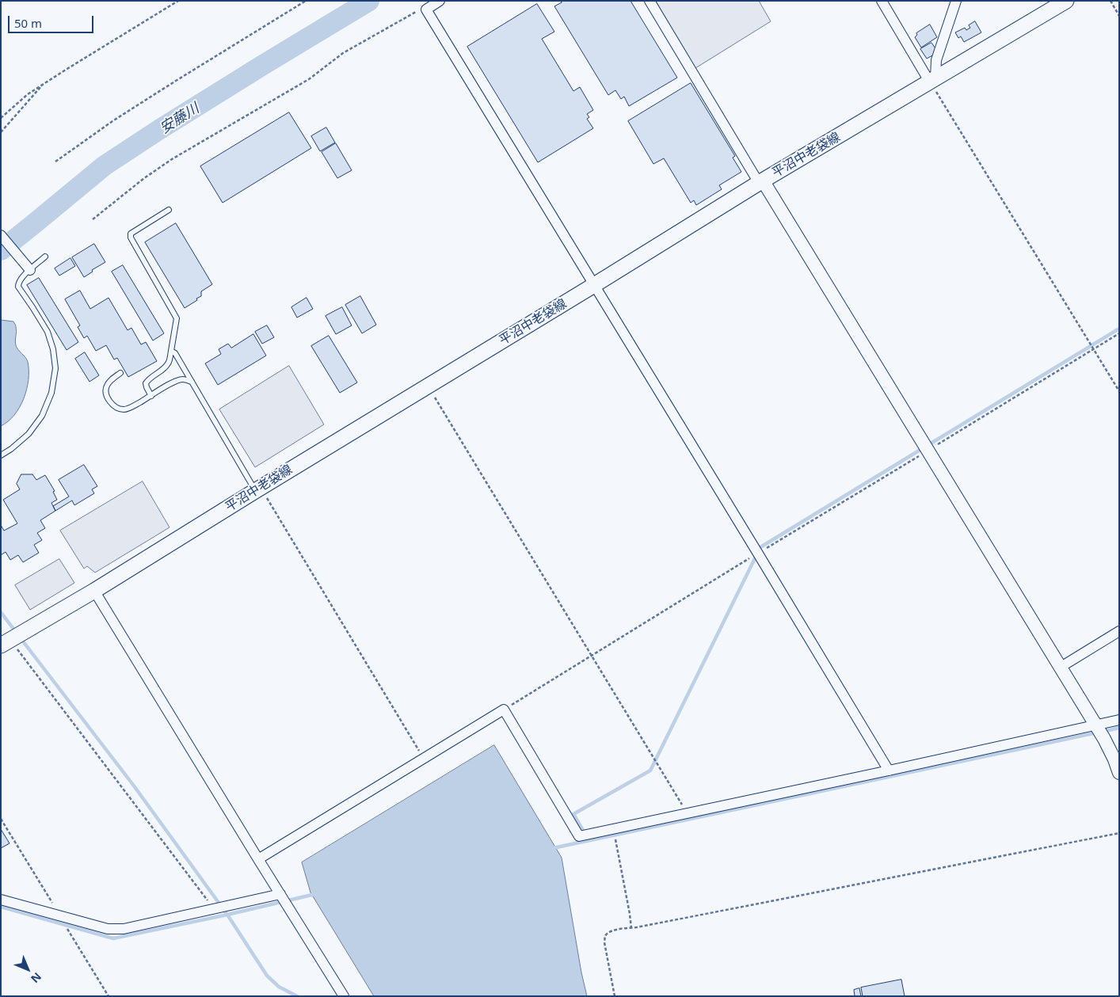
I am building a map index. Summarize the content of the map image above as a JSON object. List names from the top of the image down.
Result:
{
  "streets": {
    "main road": ["平沼中老袋線"]
  },
  "water": ["安藤川"],
  "scale_bar": "50 m",
  "north": "bottom right"
}
